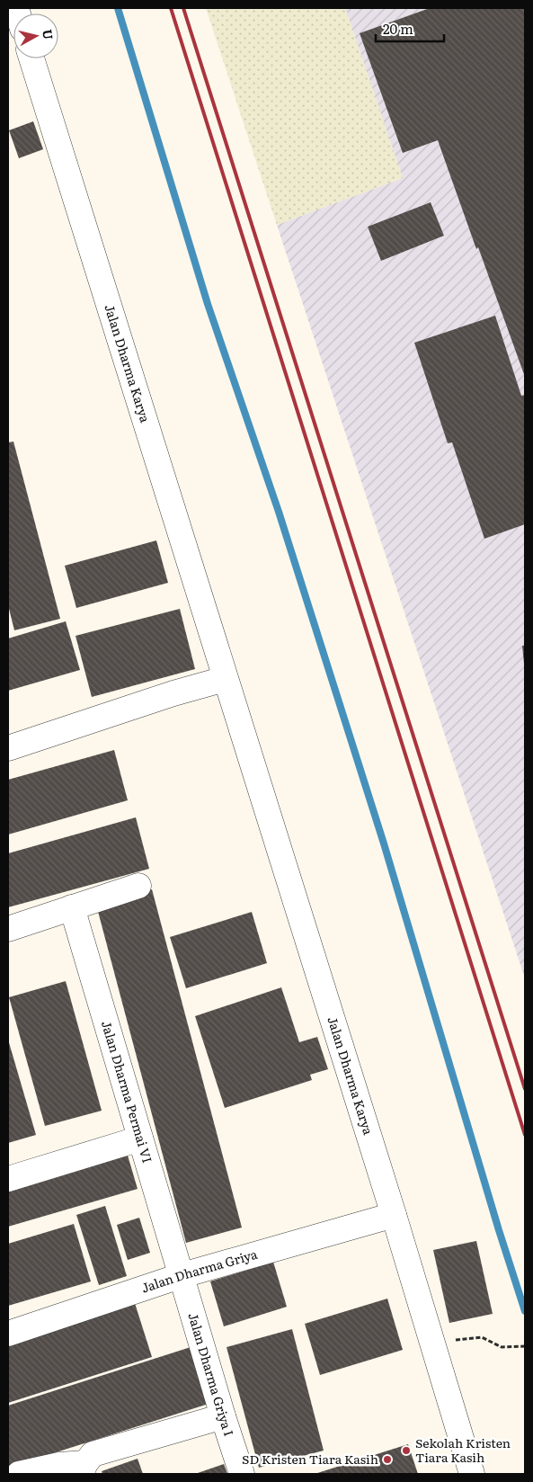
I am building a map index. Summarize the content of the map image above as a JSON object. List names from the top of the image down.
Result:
{
  "streets": {
    "street": [
      "Jalan Dharma Karya",
      "Jalan Dharma Permai VI",
      "Jalan Dharma Griya",
      "Jalan Dharma Griya I"
    ]
  },
  "crossings": [
    ["Jalan Dharma Karya", "Jalan Dharma Griya"],
    ["Jalan Dharma Permai VI", "Jalan Dharma Griya"],
    ["Jalan Dharma Permai VI", "Jalan Dharma Griya I"],
    ["Jalan Dharma Griya", "Jalan Dharma Griya I"]
  ],
  "places": ["Sekolah Kristen Tiara Kasih", "SD Kristen Tiara Kasih"],
  "scale_bar": "20 m",
  "north": "right"
}
